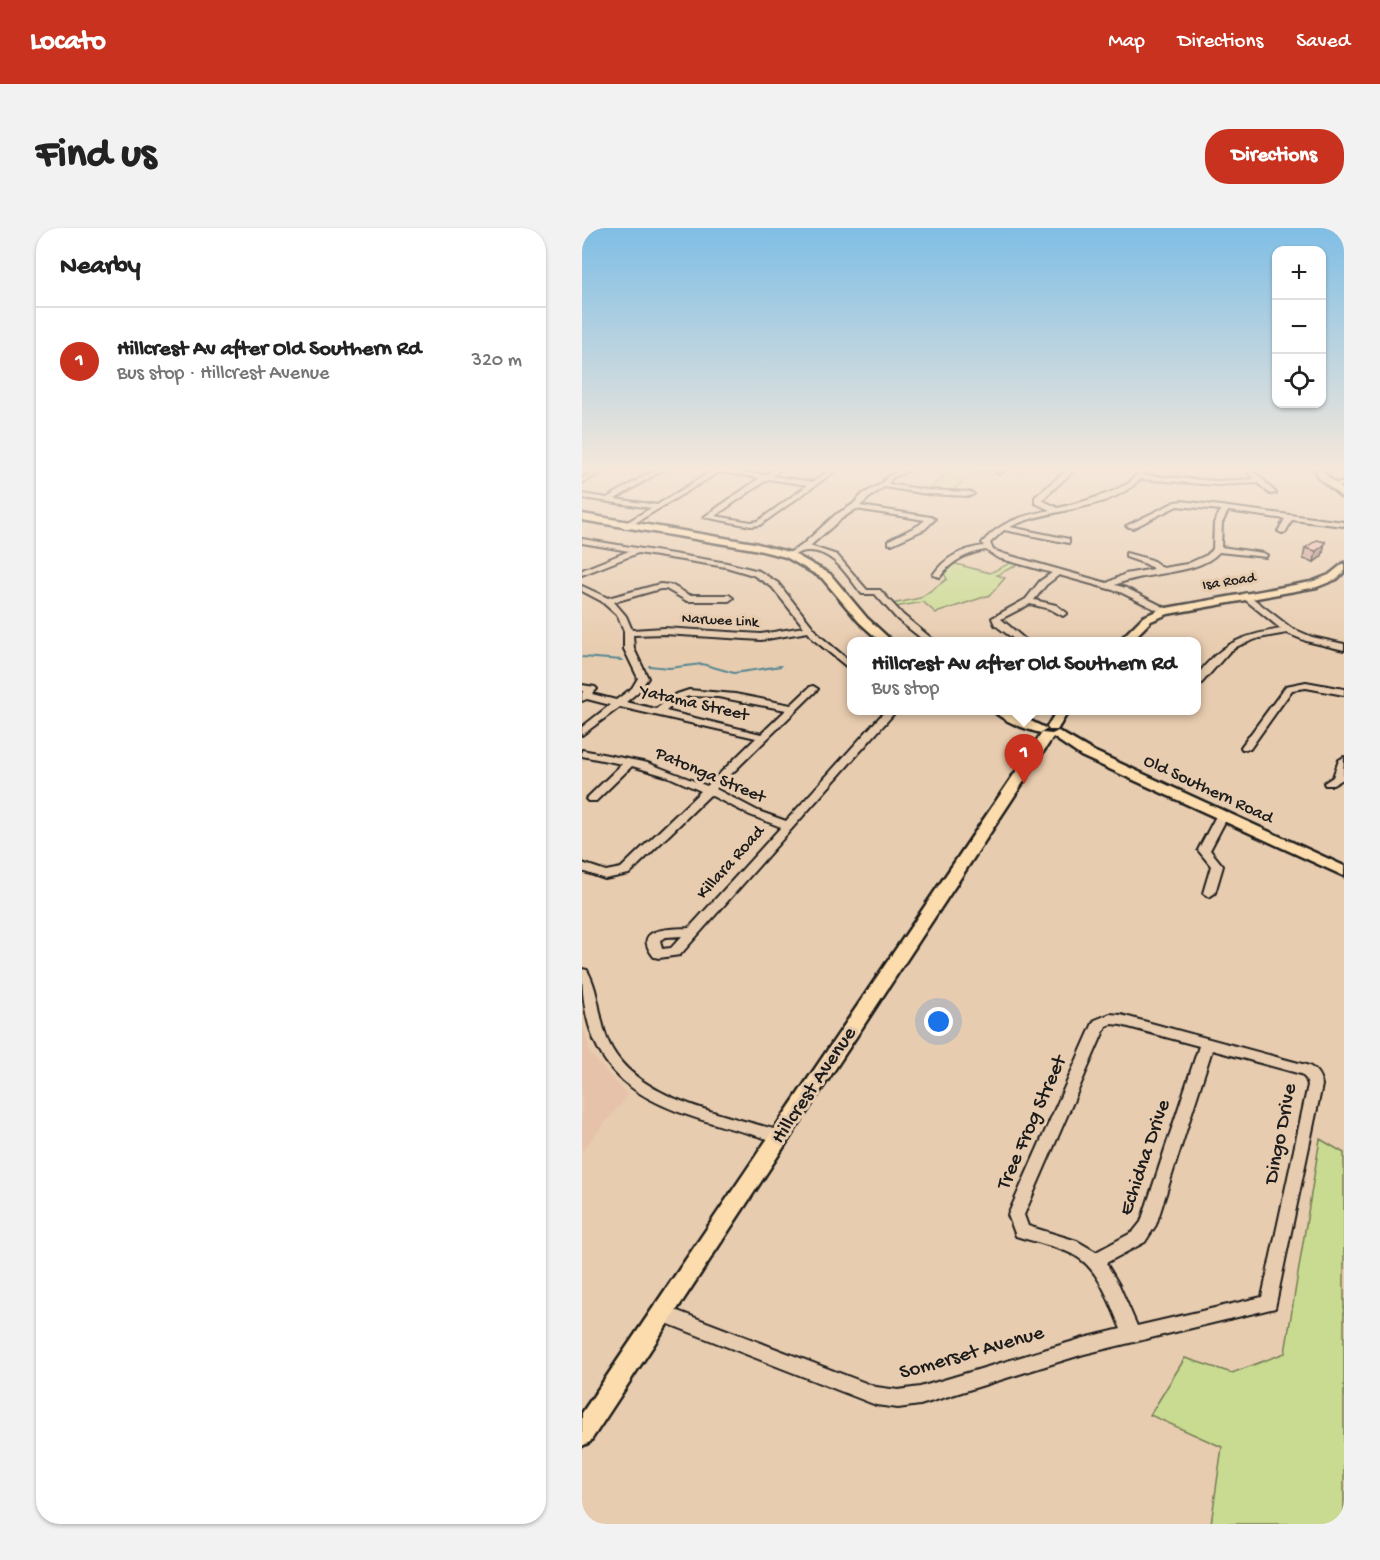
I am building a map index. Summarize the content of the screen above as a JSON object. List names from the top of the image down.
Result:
{
  "streets": {
    "main road": ["Isa Road", "Old Southern Road", "Hillcrest Avenue"],
    "street": [
      "Narwee Link",
      "Yatama Street",
      "Patonga Street",
      "Killara Road",
      "Tree Frog Street",
      "Dingo Drive",
      "Echidna Drive",
      "Somerset Avenue"
    ]
  },
  "crossings": [
    ["Patonga Street", "Killara Road"],
    ["Old Southern Road", "Hillcrest Avenue"],
    ["Hillcrest Avenue", "Somerset Avenue"],
    ["Tree Frog Street", "Dingo Drive"],
    ["Tree Frog Street", "Echidna Drive"],
    ["Dingo Drive", "Echidna Drive"],
    ["Dingo Drive", "Somerset Avenue"]
  ],
  "page": {
    "header": "Locato",
    "nav": ["Map", "Directions", "Saved"],
    "buttons": "Directions",
    "title": "Find us",
    "heading": "Nearby",
    "map_buttons": ["+", "−"],
    "list": [
      {
        "mark": "1",
        "name": "Hillcrest Av after Old Southern Rd",
        "note": "Bus stop · Hillcrest Avenue",
        "value": "320 m"
      }
    ],
    "popup": ["Hillcrest Av after Old Southern Rd", "Bus stop"],
    "pins": "1"
  }
}
